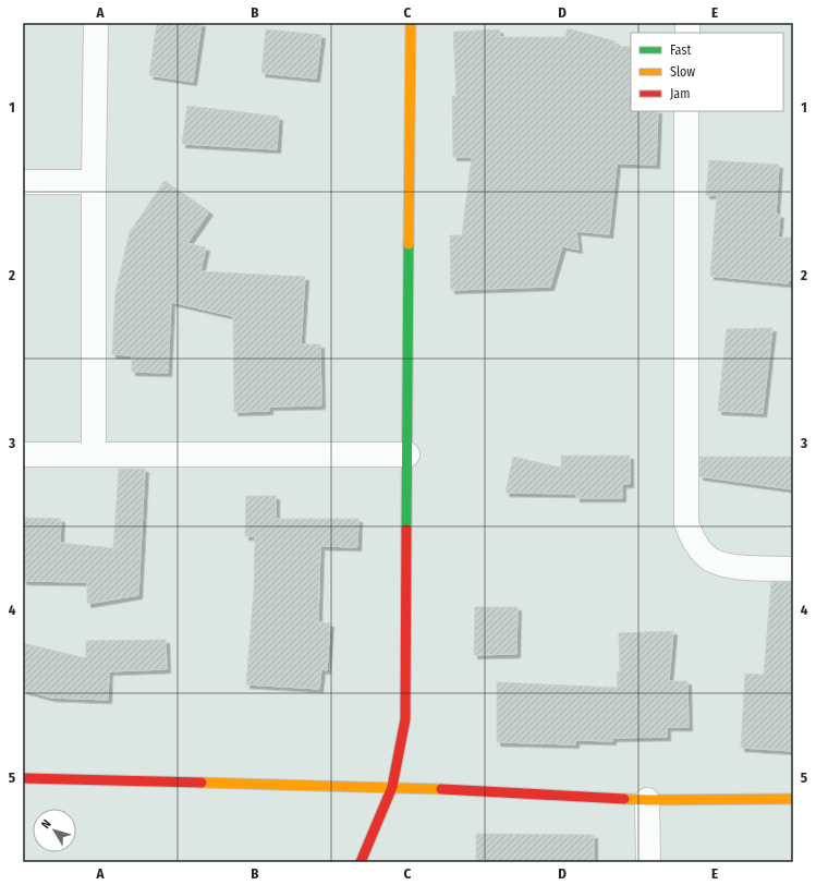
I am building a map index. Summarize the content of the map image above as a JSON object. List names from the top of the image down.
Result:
{
  "legend": ["Fast", "Slow", "Jam"],
  "north": "top left",
  "grid": {
    "columns": [
      "A",
      "B",
      "C",
      "D",
      "E"
    ],
    "rows": [
      "1",
      "2",
      "3",
      "4",
      "5"
    ]
  }
}
